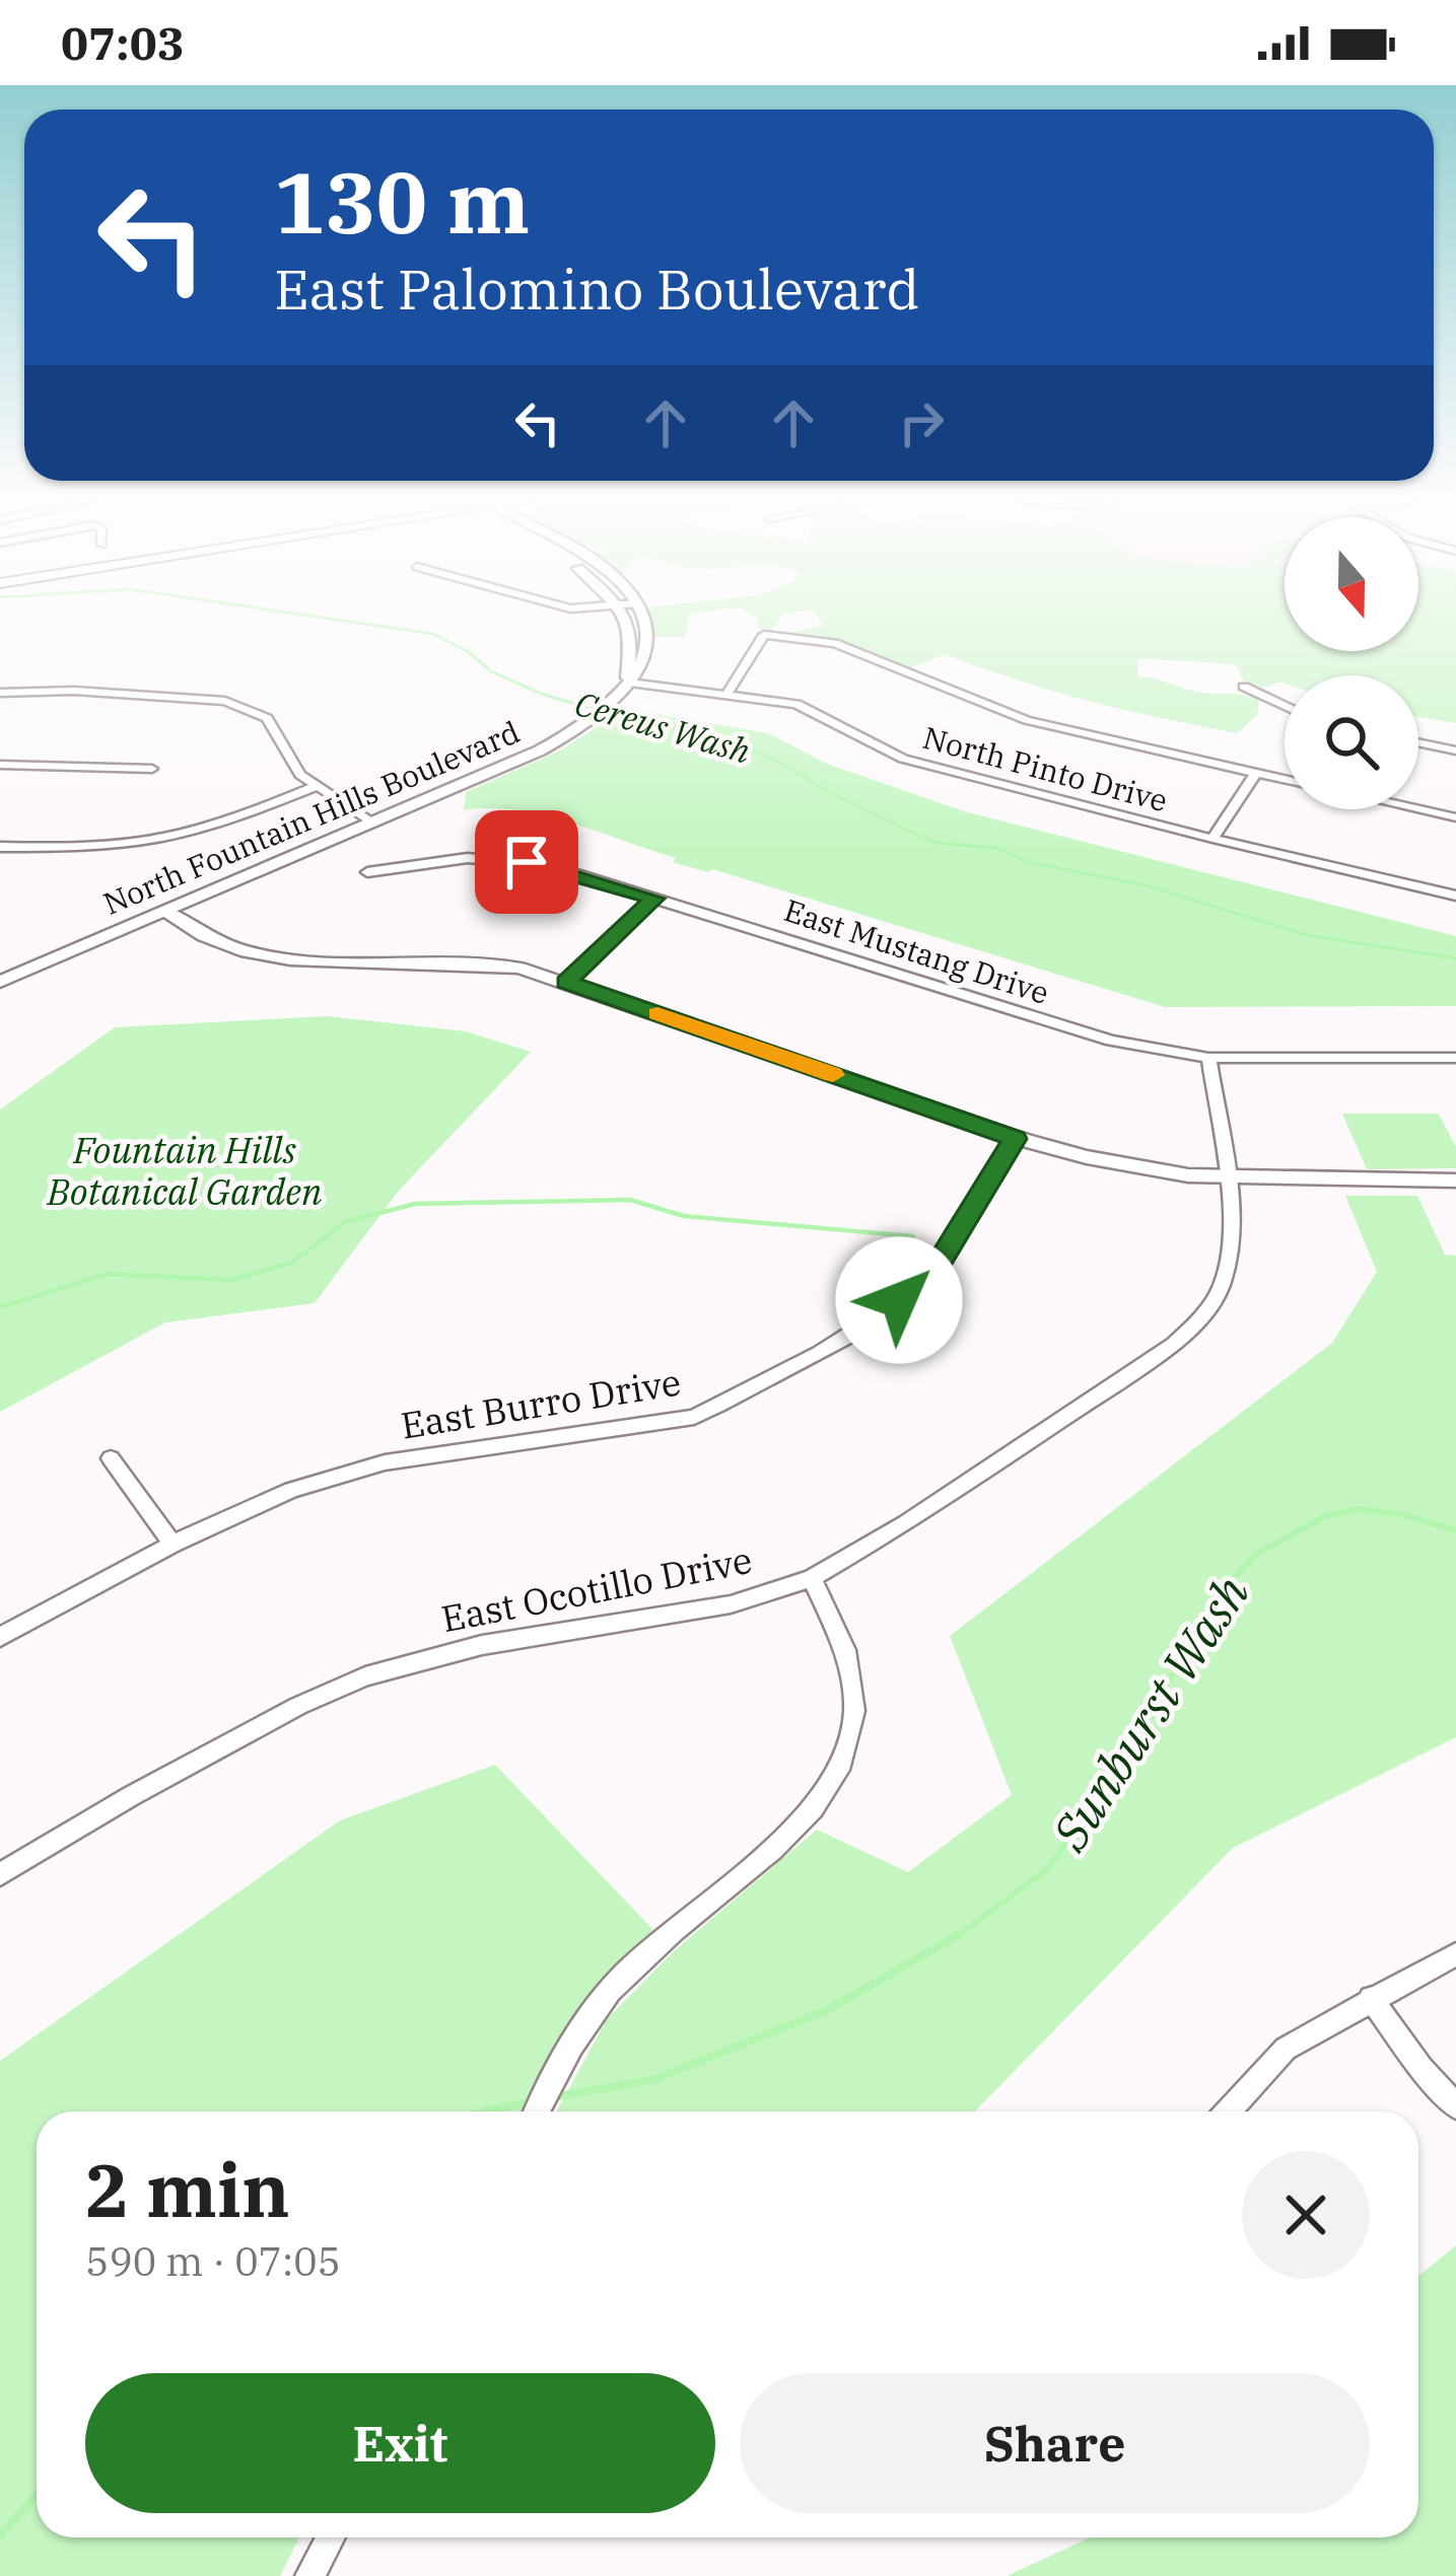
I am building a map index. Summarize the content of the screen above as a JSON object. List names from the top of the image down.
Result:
{
  "streets": {
    "main road": ["North Fountain Hills Boulevard"],
    "street": [
      "North Pinto Drive",
      "East Mustang Drive",
      "East Burro Drive",
      "East Ocotillo Drive"
    ]
  },
  "crossings": [
    ["North Pinto Drive", "North Fountain Hills Boulevard"],
    ["East Mustang Drive", "East Ocotillo Drive"]
  ],
  "water": ["Cereus Wash", "Sunburst Wash"],
  "parks": ["Fountain Hills Botanical Garden"],
  "north": "bottom",
  "page": {
    "status": "07:03",
    "turn": ["130 m", "East Palomino Boulevard"],
    "heading": ["2 min", "590 m · 07:05"],
    "buttons": ["Exit", "Share"]
  }
}
